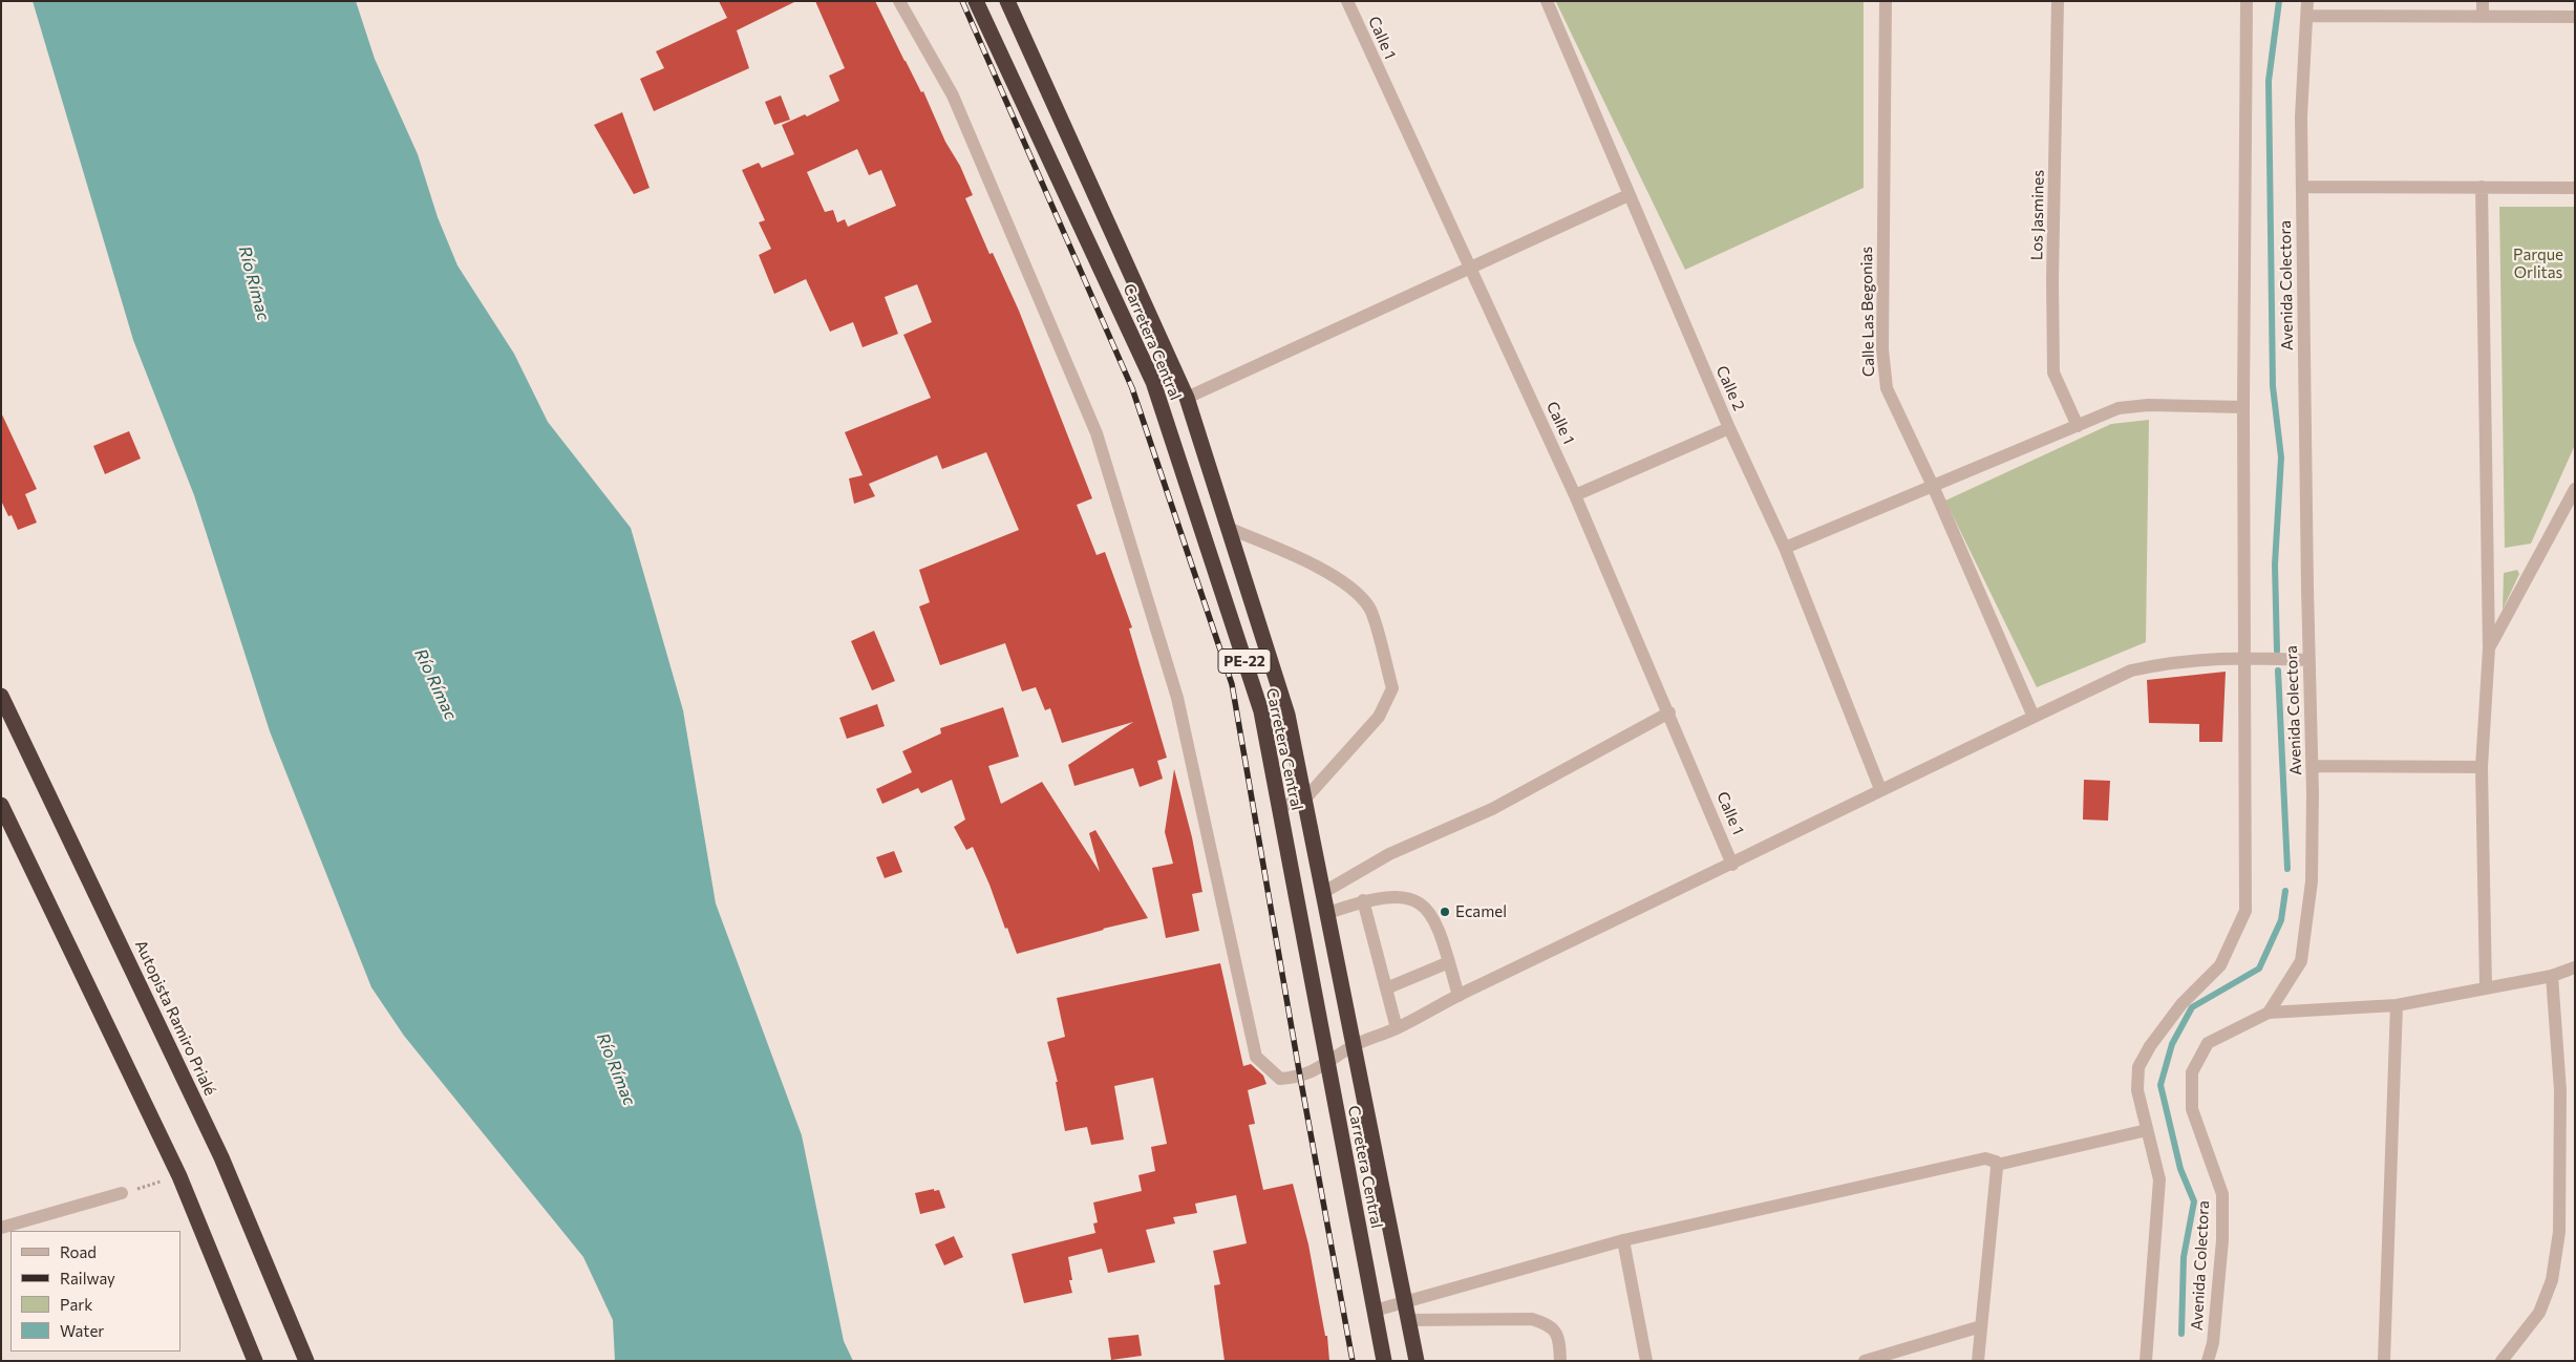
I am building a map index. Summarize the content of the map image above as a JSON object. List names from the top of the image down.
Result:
{
  "streets": {
    "highway": ["Carretera Central", "PE-22", "Autopista Ramiro Prialé"],
    "street": [
      "Calle 1",
      "Los Jasmines",
      "Avenida Colectora",
      "Calle Las Begonias",
      "Calle 2"
    ]
  },
  "water": ["Río Rímac"],
  "parks": ["Parque Orlitas"],
  "places": ["Ecamel"],
  "legend": [
    "Road",
    "Railway",
    "Park",
    "Water"
  ]
}
